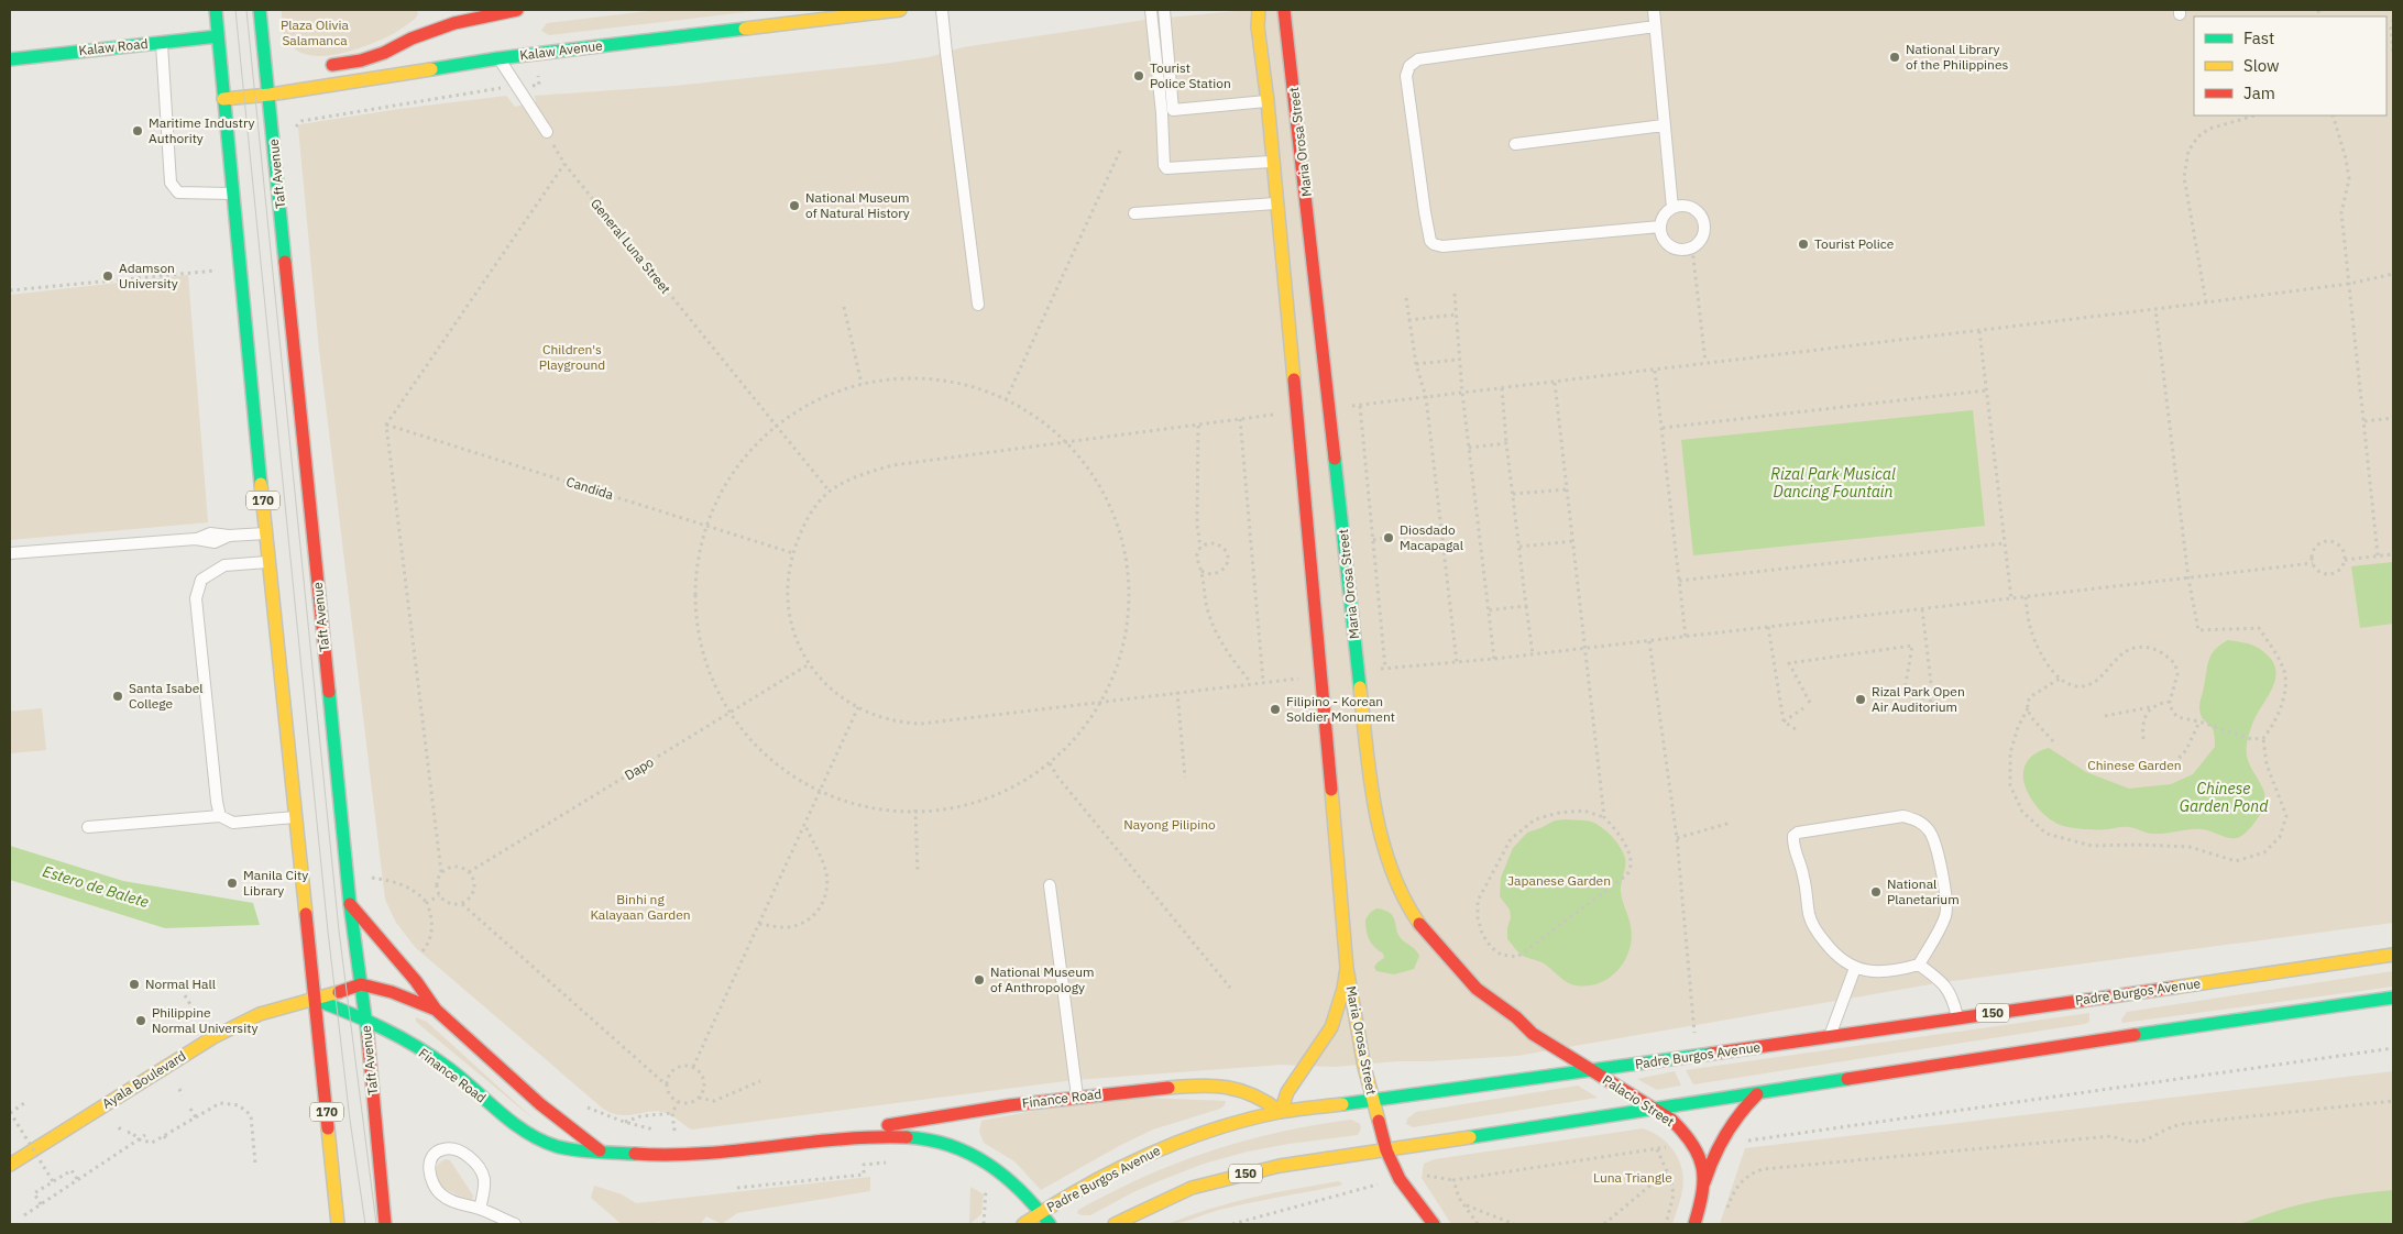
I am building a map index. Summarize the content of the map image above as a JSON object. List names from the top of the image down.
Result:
{
  "streets": {
    "main road": [
      "Kalaw Road",
      "Kalaw Avenue",
      "Maria Orosa Street",
      "Taft Avenue",
      "170",
      "Padre Burgos Avenue",
      "150",
      "Finance Road",
      "Ayala Boulevard",
      "Palacio Street"
    ],
    "path": ["General Luna Street", "Candida", "Dapo"]
  },
  "crossings": [
    ["Kalaw Road", "170"],
    ["Kalaw Avenue", "Taft Avenue"],
    ["Kalaw Avenue", "170"],
    ["Maria Orosa Street", "Padre Burgos Avenue"],
    ["Maria Orosa Street", "150"],
    ["Maria Orosa Street", "Palacio Street"],
    ["Taft Avenue", "Finance Road"],
    ["170", "Finance Road"],
    ["170", "Ayala Boulevard"],
    ["Padre Burgos Avenue", "Finance Road"],
    ["Padre Burgos Avenue", "Palacio Street"],
    ["150", "Palacio Street"],
    ["Finance Road", "Ayala Boulevard"]
  ],
  "water": ["Rizal Park Musical Dancing Fountain", "Chinese Garden Pond", "Estero de Balete"],
  "parks": [
    "Plaza Olivia Salamanca",
    "Children's Playground",
    "Chinese Garden",
    "Nayong Pilipino",
    "Japanese Garden",
    "Binhi ng Kalayaan Garden",
    "Luna Triangle"
  ],
  "places": [
    "National Library of the Philippines",
    "Tourist Police Station",
    "Maritime Industry Authority",
    "National Museum of Natural History",
    "Tourist Police",
    "Adamson University",
    "Diosdado Macapagal",
    "Santa Isabel College",
    "Rizal Park Open Air Auditorium",
    "Filipino - Korean Soldier Monument",
    "Manila City Library",
    "National Planetarium",
    "National Museum of Anthropology",
    "Normal Hall",
    "Philippine Normal University"
  ],
  "legend": ["Fast", "Slow", "Jam"]
}
